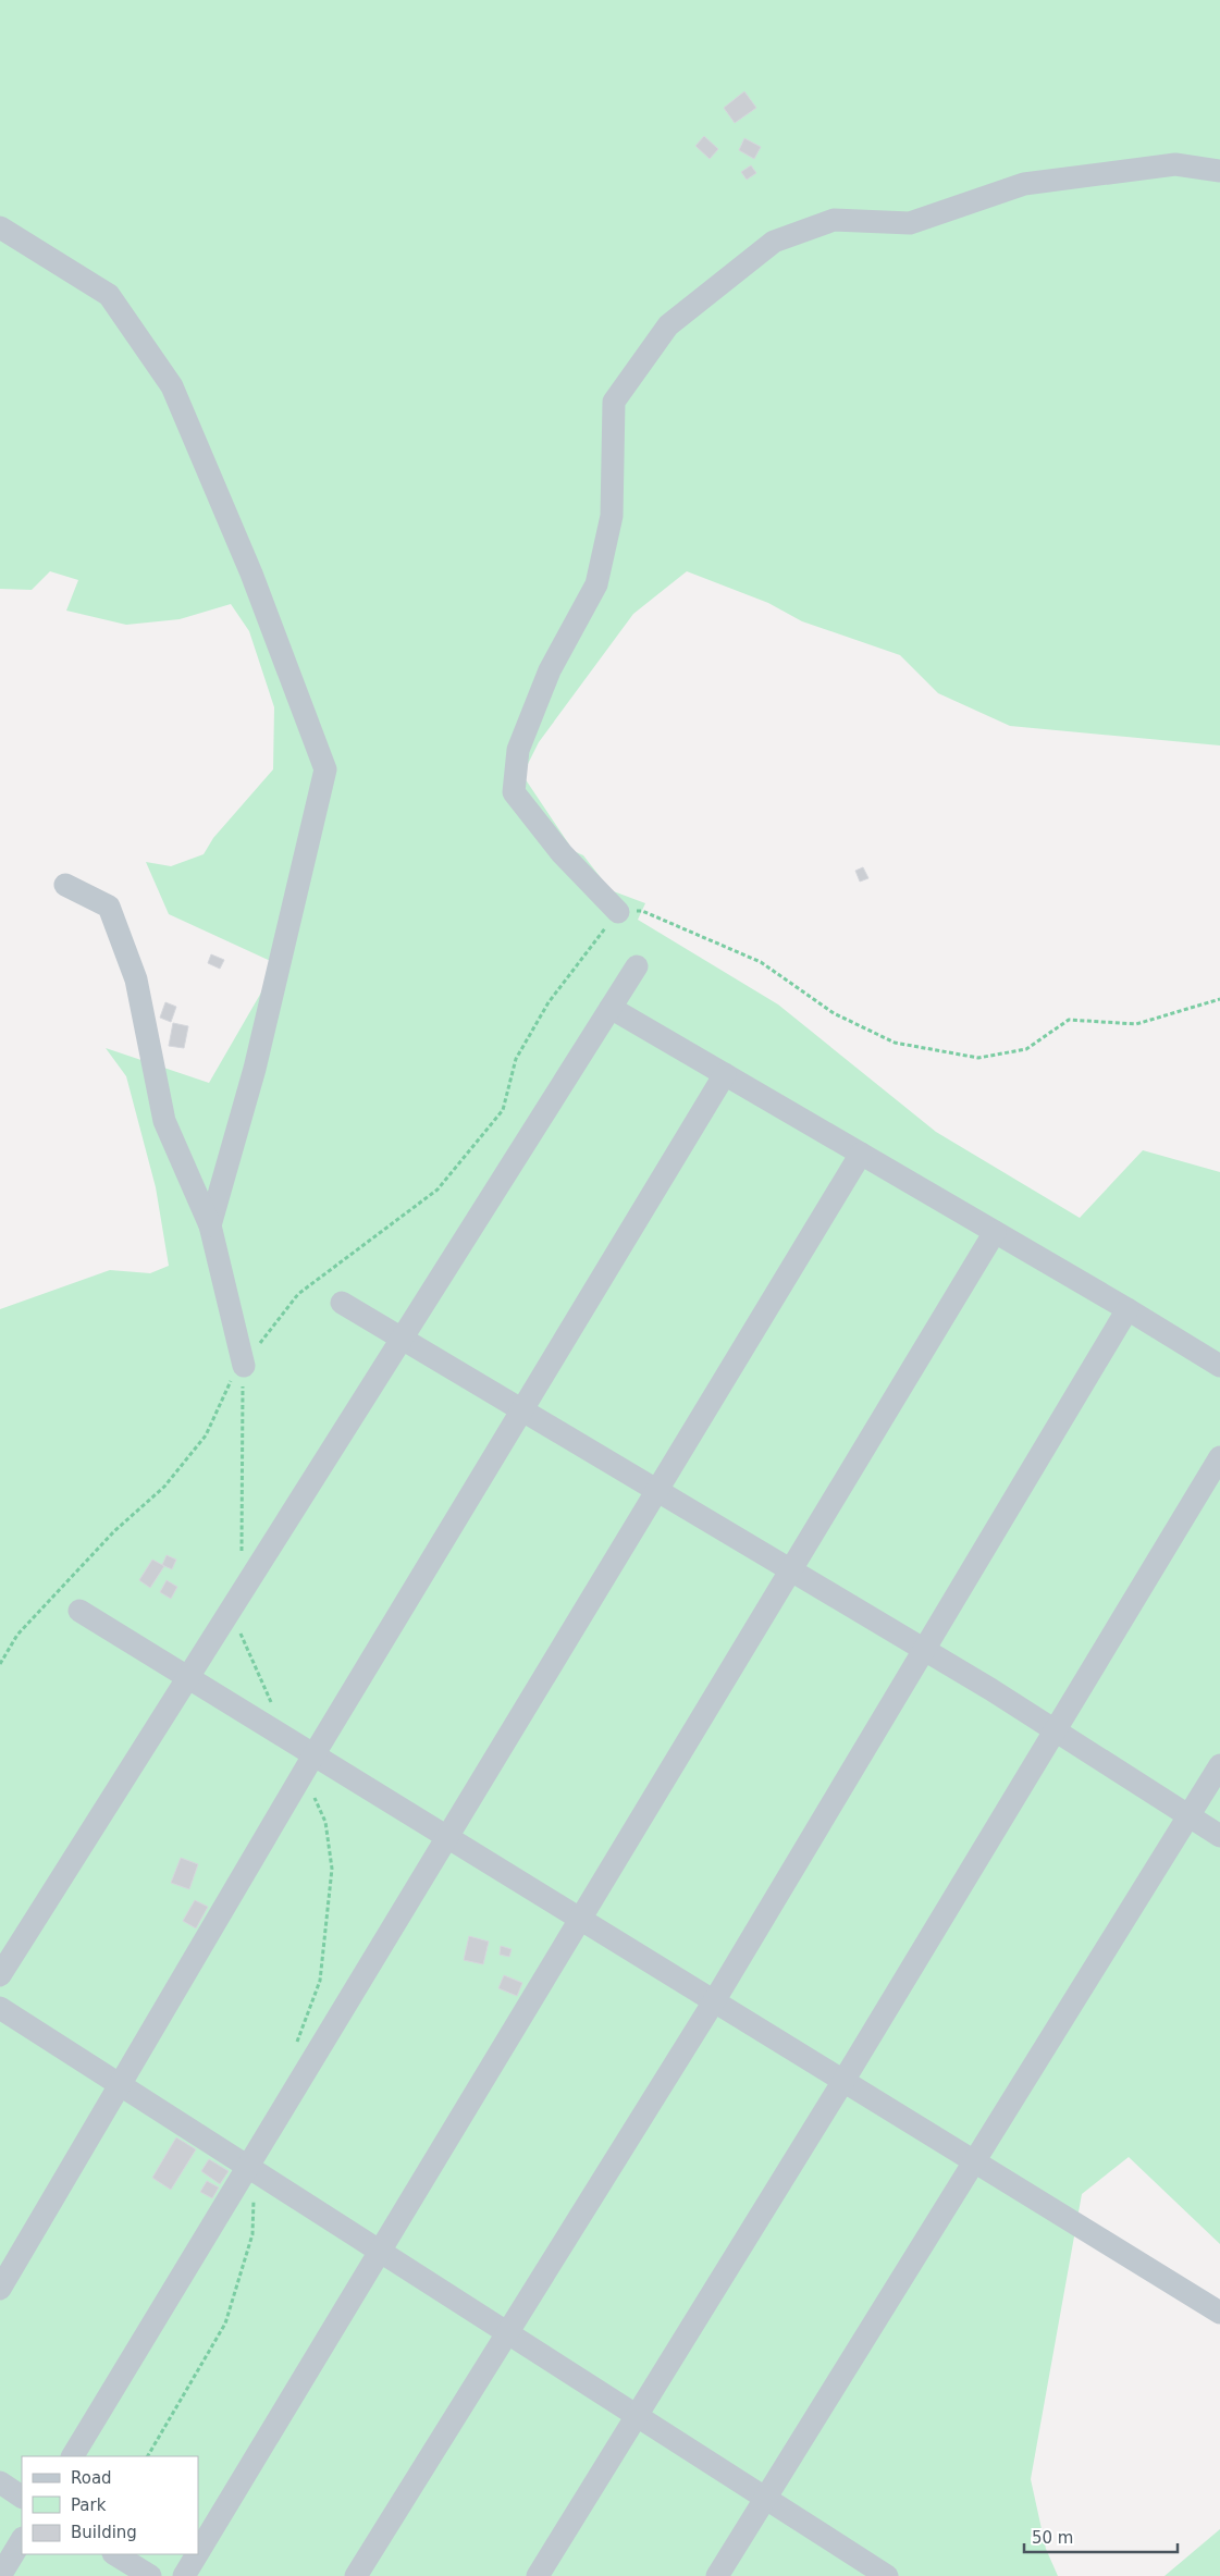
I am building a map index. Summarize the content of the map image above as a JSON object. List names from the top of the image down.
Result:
{
  "legend": ["Road", "Park", "Building"],
  "scale_bar": "50 m"
}
